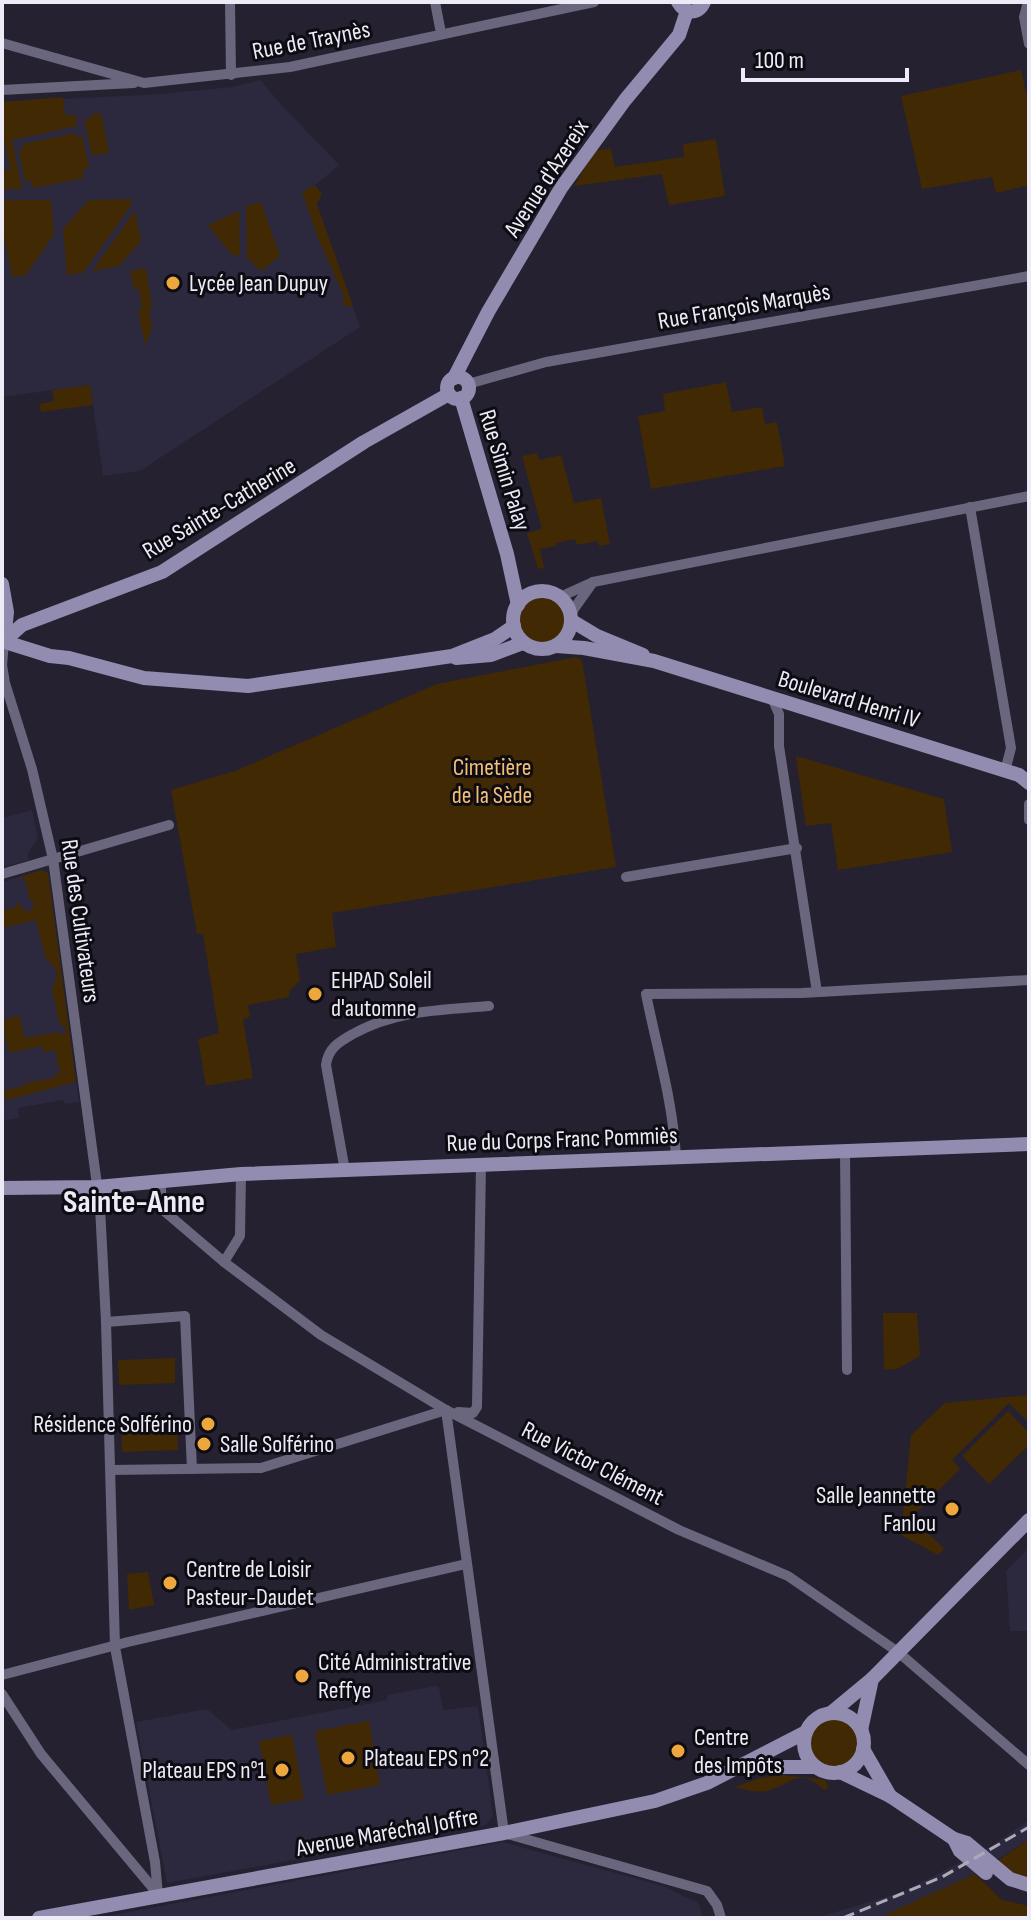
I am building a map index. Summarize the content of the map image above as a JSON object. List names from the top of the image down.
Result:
{
  "streets": {
    "main road": [
      "Avenue d'Azereix",
      "Rue Simin Palay",
      "Rue Sainte-Catherine",
      "Boulevard Henri IV",
      "Rue du Corps Franc Pommiès",
      "Avenue Maréchal Joffre"
    ],
    "street": [
      "Rue de Traynès",
      "Rue François Marquès",
      "Rue des Cultivateurs",
      "Rue Victor Clément"
    ]
  },
  "crossings": [
    ["Avenue d'Azereix", "Rue François Marquès"],
    ["Avenue d'Azereix", "Rue Simin Palay"],
    ["Avenue d'Azereix", "Rue Sainte-Catherine"],
    ["Rue François Marquès", "Rue Simin Palay"],
    ["Rue François Marquès", "Rue Sainte-Catherine"],
    ["Rue Simin Palay", "Rue Sainte-Catherine"],
    ["Rue Simin Palay", "Boulevard Henri IV"],
    ["Rue Sainte-Catherine", "Rue des Cultivateurs"],
    ["Rue des Cultivateurs", "Rue du Corps Franc Pommiès"],
    ["Rue des Cultivateurs", "Avenue Maréchal Joffre"],
    ["Rue du Corps Franc Pommiès", "Rue Victor Clément"]
  ],
  "districts": ["Sainte-Anne"],
  "parks": ["Cimetière de la Sède"],
  "places": [
    "Lycée Jean Dupuy",
    "EHPAD Soleil d'automne",
    "Résidence Solférino",
    "Salle Solférino",
    "Salle Jeannette Fanlou",
    "Centre de Loisir Pasteur-Daudet",
    "Cité Administrative Reffye",
    "Centre des Impôts",
    "Plateau EPS n°2",
    "Plateau EPS n°1"
  ],
  "scale_bar": "100 m"
}
